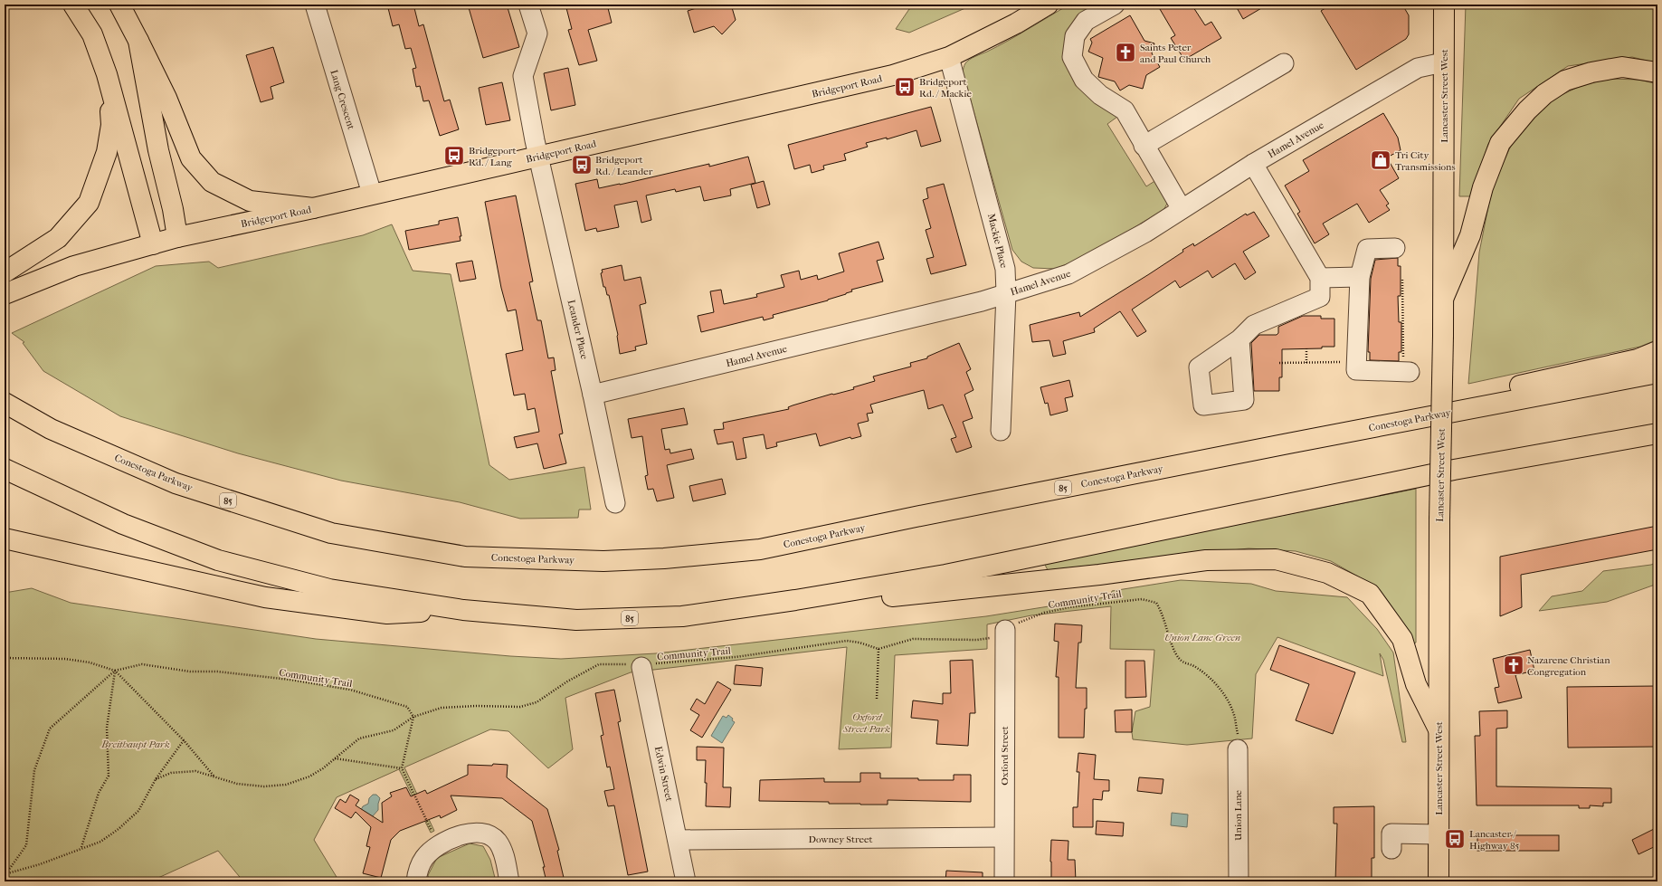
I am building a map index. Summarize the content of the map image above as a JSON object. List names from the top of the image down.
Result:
{
  "streets": {
    "main road": [
      "Bridgeport Road",
      "Lancaster Street West",
      "Conestoga Parkway",
      "85"
    ],
    "street": [
      "Lang Crescent",
      "Hamel Avenue",
      "Mackie Place",
      "Leander Place",
      "Oxford Street",
      "Edwin Street",
      "Union Lane",
      "Downey Street"
    ],
    "path": ["Community Trail"]
  },
  "crossings": [
    ["Bridgeport Road", "Lang Crescent"],
    ["Bridgeport Road", "Mackie Place"],
    ["Bridgeport Road", "Leander Place"],
    ["Lancaster Street West", "Hamel Avenue"],
    ["Hamel Avenue", "Mackie Place"],
    ["Hamel Avenue", "Leander Place"],
    ["Community Trail", "Oxford Street"],
    ["Community Trail", "Edwin Street"],
    ["Community Trail", "Union Lane"],
    ["Oxford Street", "Downey Street"],
    ["Edwin Street", "Downey Street"]
  ],
  "parks": ["Union Lane Green", "Oxford Street Park", "Breithaupt Park"],
  "places": {
    "church": ["Saints Peter and Paul Church", "Nazarene Christian Congregation"],
    "bus stop": [
      "Bridgeport Rd. / Mackie",
      "Bridgeport Rd. / Lang",
      "Bridgeport Rd. / Leander",
      "Lancaster / Highway 85"
    ],
    "shop": ["Tri City Transmissions"]
  }
}
